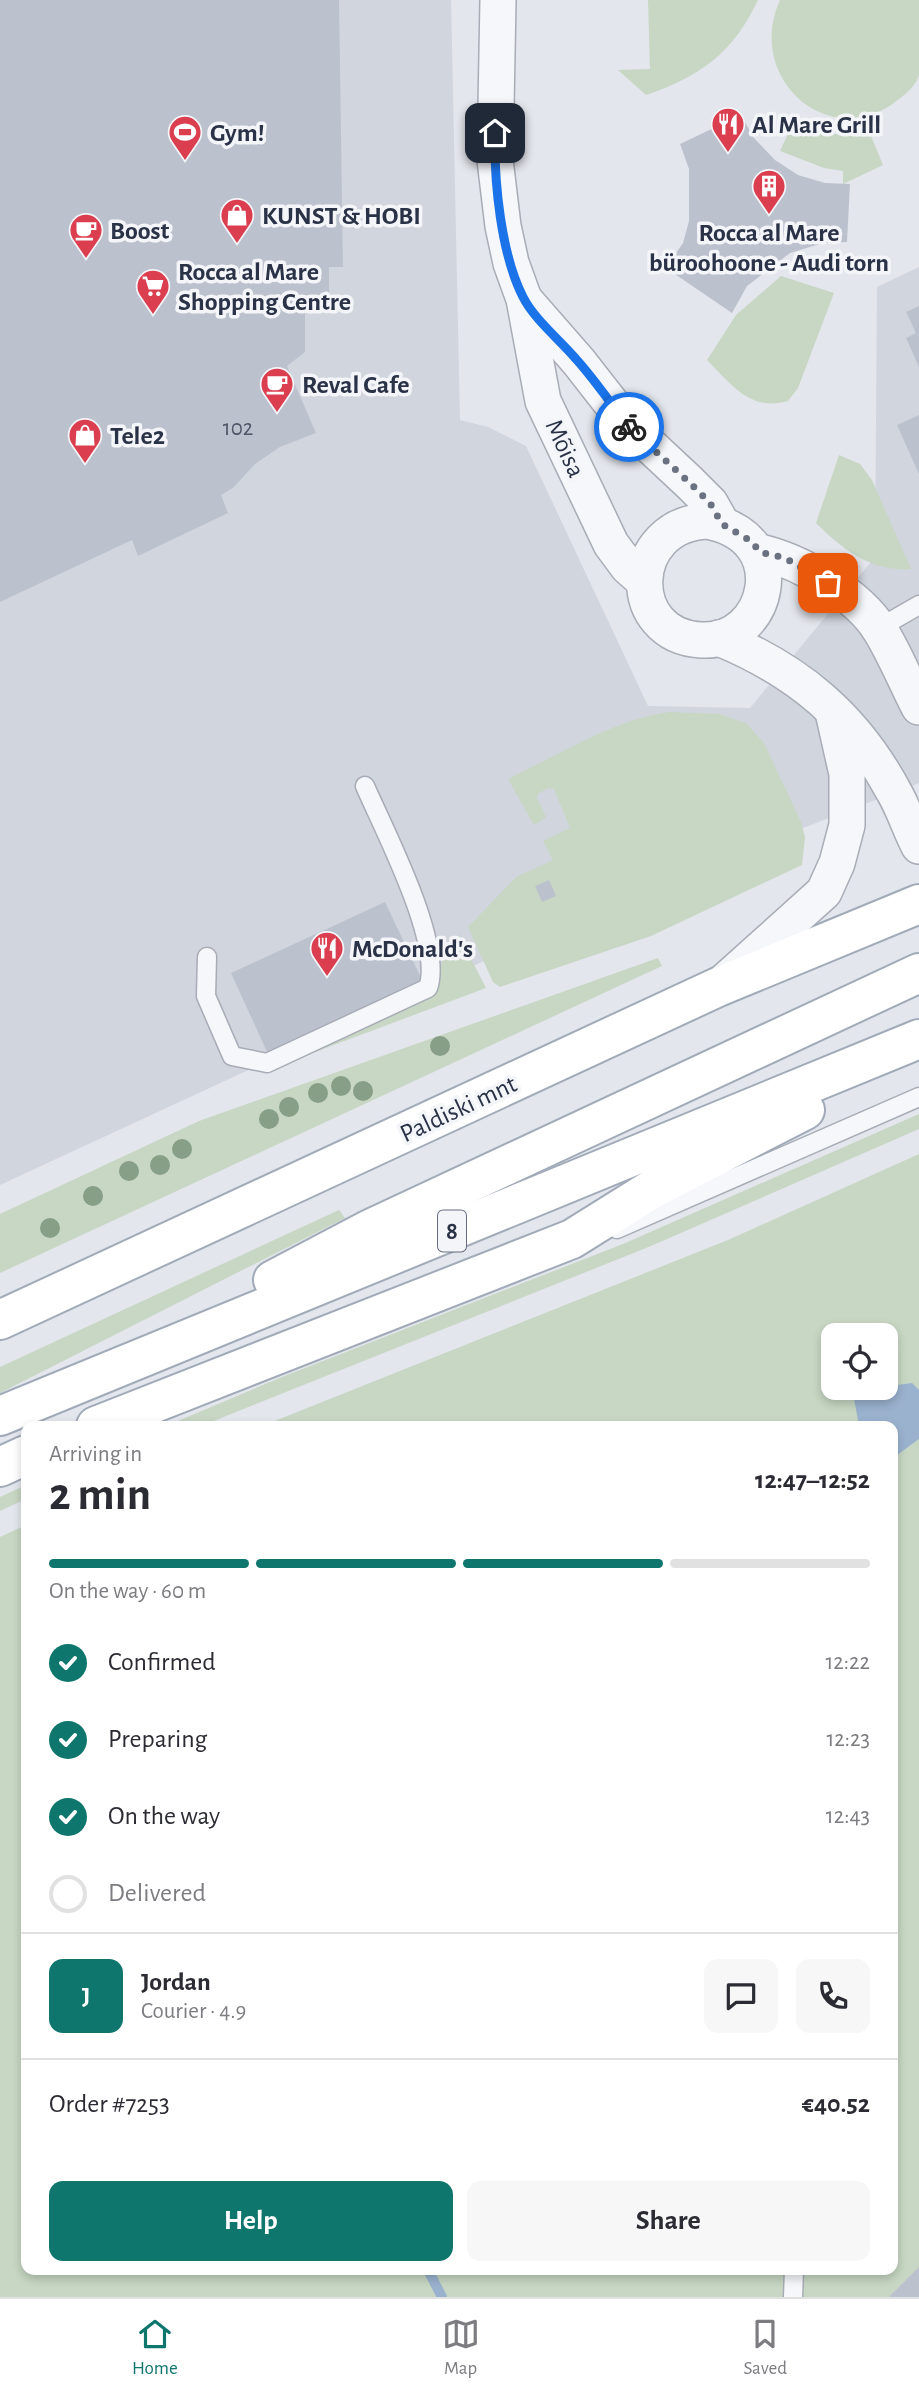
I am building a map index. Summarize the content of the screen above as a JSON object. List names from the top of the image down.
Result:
{
  "streets": {
    "main road": ["Paldiski mnt", "8"],
    "street": ["Mõisa"]
  },
  "places": {
    "restaurant": ["Al Mare Grill", "McDonald's"],
    "sports": ["Gym!"],
    "building": ["Rocca al Mare büroohoone - Audi torn"],
    "shop": ["KUNST & HOBI", "Tele2"],
    "cafe": ["Boost", "Reval Cafe"],
    "supermarket": ["Rocca al Mare Shopping Centre"]
  },
  "house_numbers": ["102"],
  "page": {
    "heading": ["2 min", "Arriving in", "12:47–12:52"],
    "panel": [
      "Jordan",
      "Courier · 4.9",
      "Order #7253",
      "€40.52"
    ],
    "bar": "On the way · 60 m",
    "list": [
      ["Confirmed", "12:22"],
      ["Preparing", "12:23"],
      ["On the way", "12:43"],
      "Delivered"
    ],
    "round": "J",
    "buttons": ["Help", "Share"],
    "tabs": ["Home", "Map", "Saved"]
  }
}
